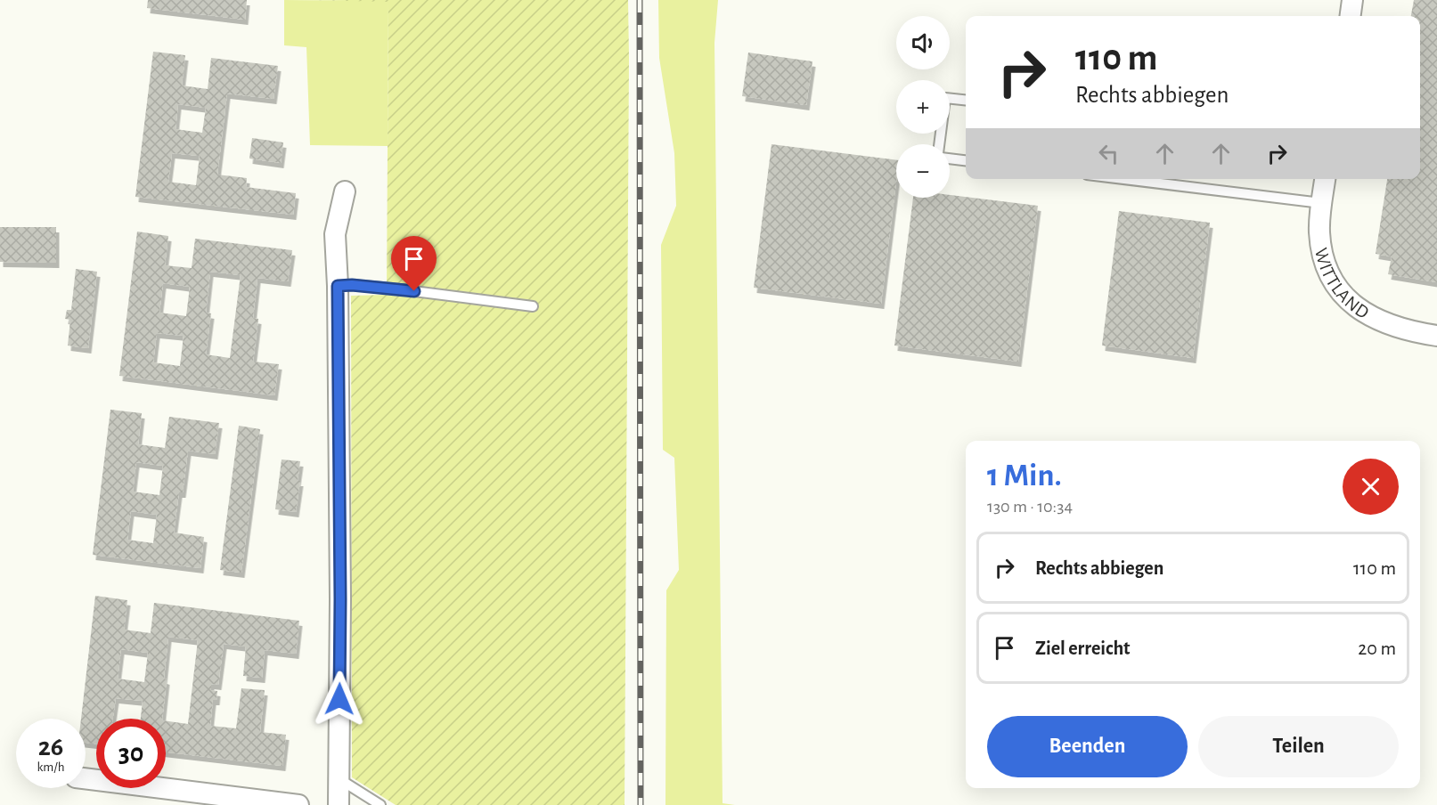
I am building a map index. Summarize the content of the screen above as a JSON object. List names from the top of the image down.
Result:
{
  "streets": {
    "street": ["WITTLAND"]
  },
  "page": {
    "map_buttons": ["+", "−"],
    "turn": ["110 m", "Rechts abbiegen"],
    "heading": ["1 Min.", "130 m · 10:34"],
    "list": [
      {
        "name": "Rechts abbiegen",
        "value": "110 m"
      },
      {
        "name": "Ziel erreicht",
        "value": "20 m"
      }
    ],
    "buttons": ["Beenden", "Teilen"],
    "speed": "26 km/h",
    "limit": "30"
  }
}
